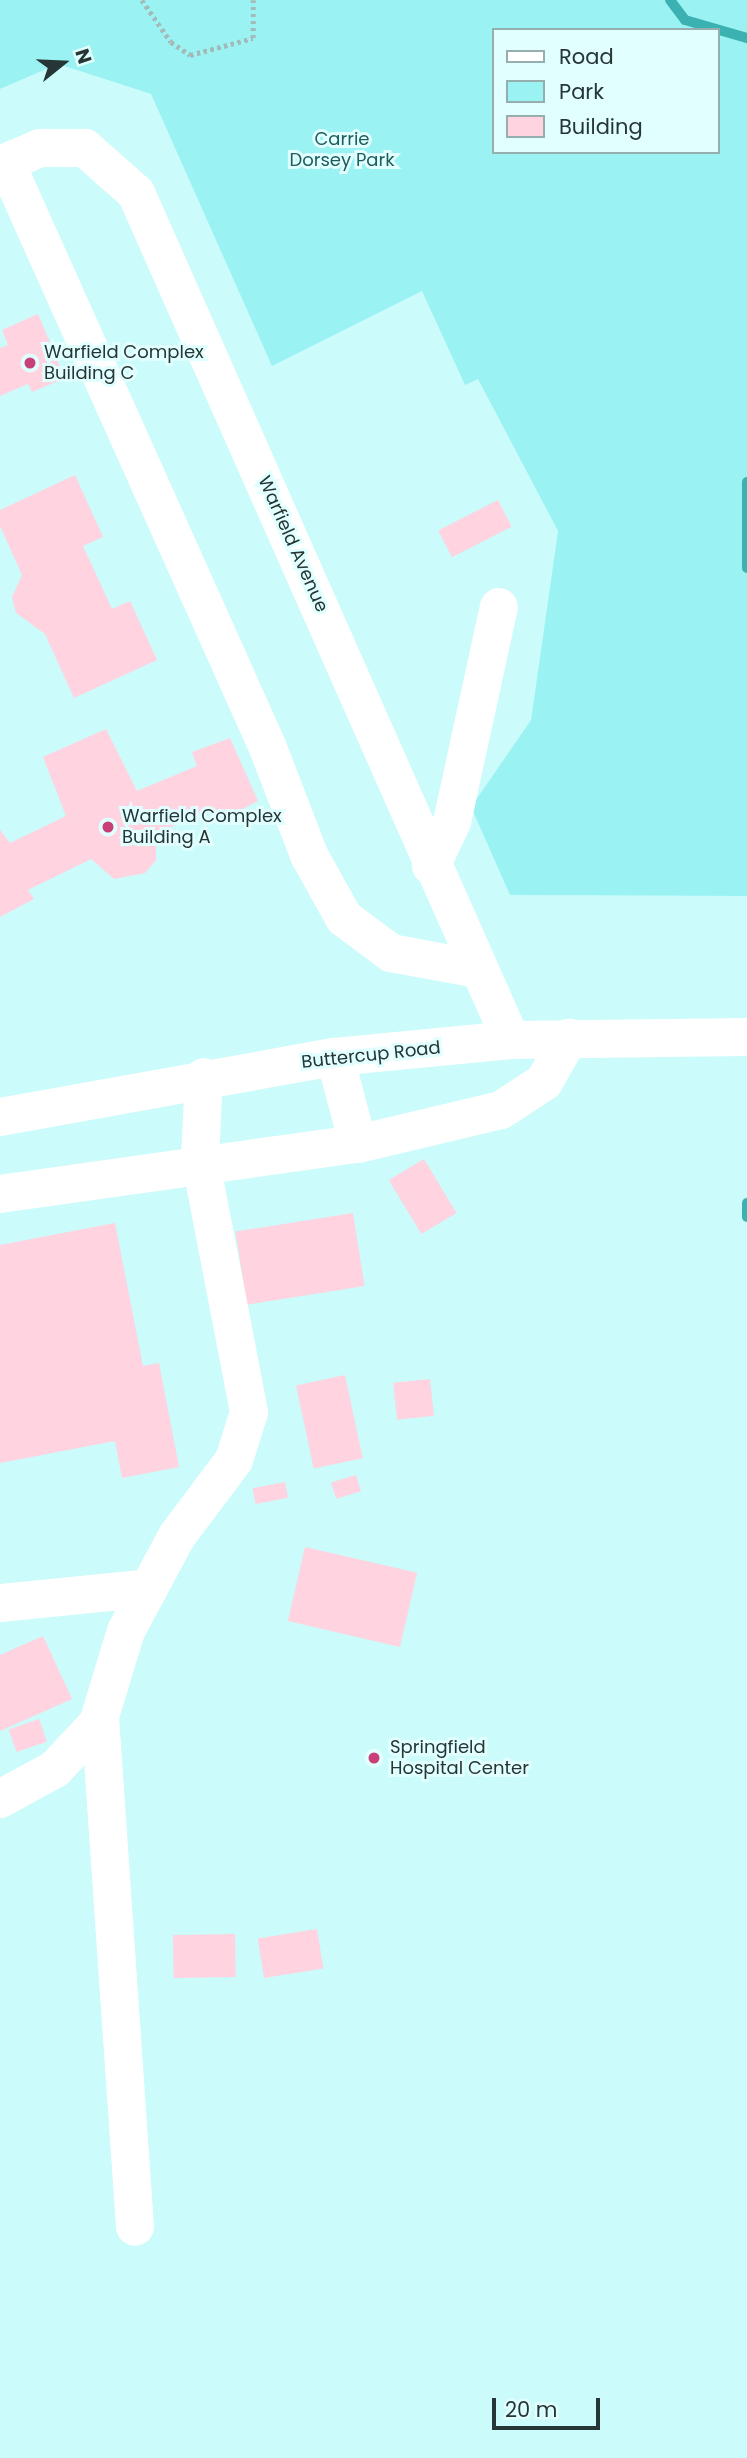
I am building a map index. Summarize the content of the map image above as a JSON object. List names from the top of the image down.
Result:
{
  "streets": {
    "street": ["Warfield Avenue", "Buttercup Road"]
  },
  "crossings": [
    ["Warfield Avenue", "Buttercup Road"]
  ],
  "parks": ["Carrie Dorsey Park"],
  "places": ["Warfield Complex Building C", "Warfield Complex Building A", "Springfield Hospital Center"],
  "legend": ["Road", "Park", "Building"],
  "scale_bar": "20 m",
  "north": "right"
}
